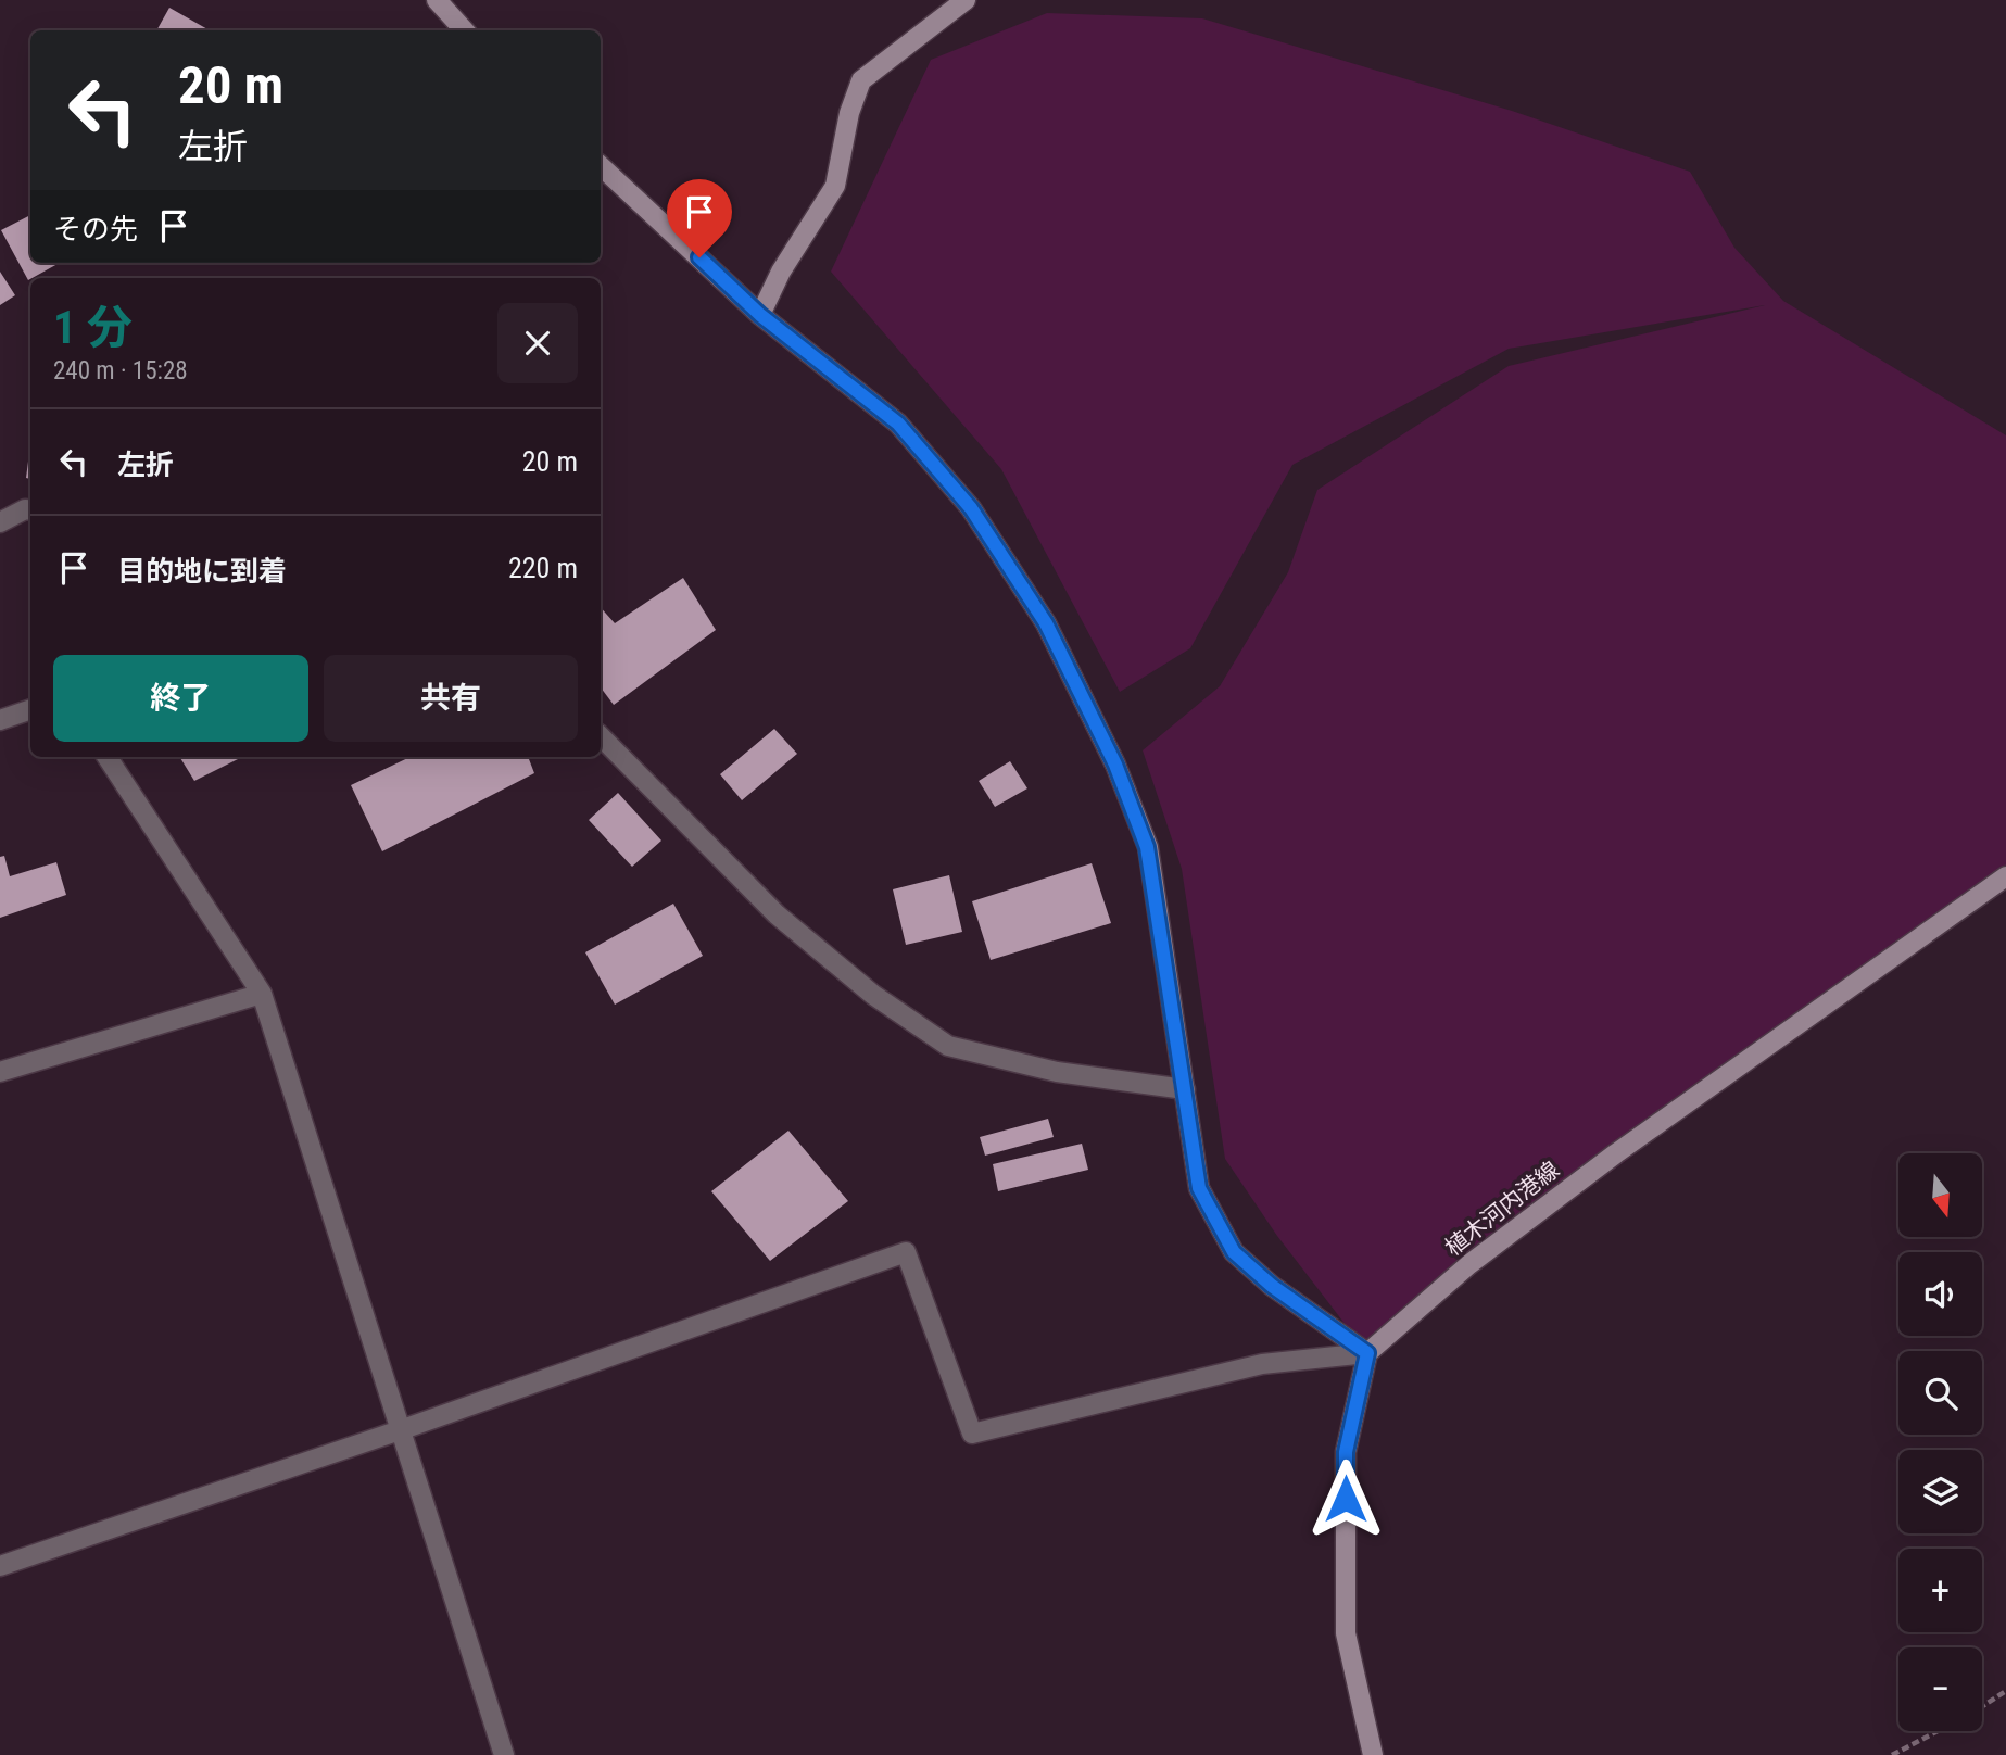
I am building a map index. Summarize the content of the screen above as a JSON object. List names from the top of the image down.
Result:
{
  "streets": {
    "street": ["植木河内港線"]
  },
  "north": "bottom",
  "page": {
    "turn": ["20 m", "左折"],
    "then": "その先",
    "heading": ["1 分", "240 m · 15:28"],
    "list": [
      {
        "name": "左折",
        "value": "20 m"
      },
      {
        "name": "目的地に到着",
        "value": "220 m"
      }
    ],
    "buttons": ["終了", "共有"],
    "map_buttons": ["+", "−"]
  }
}
